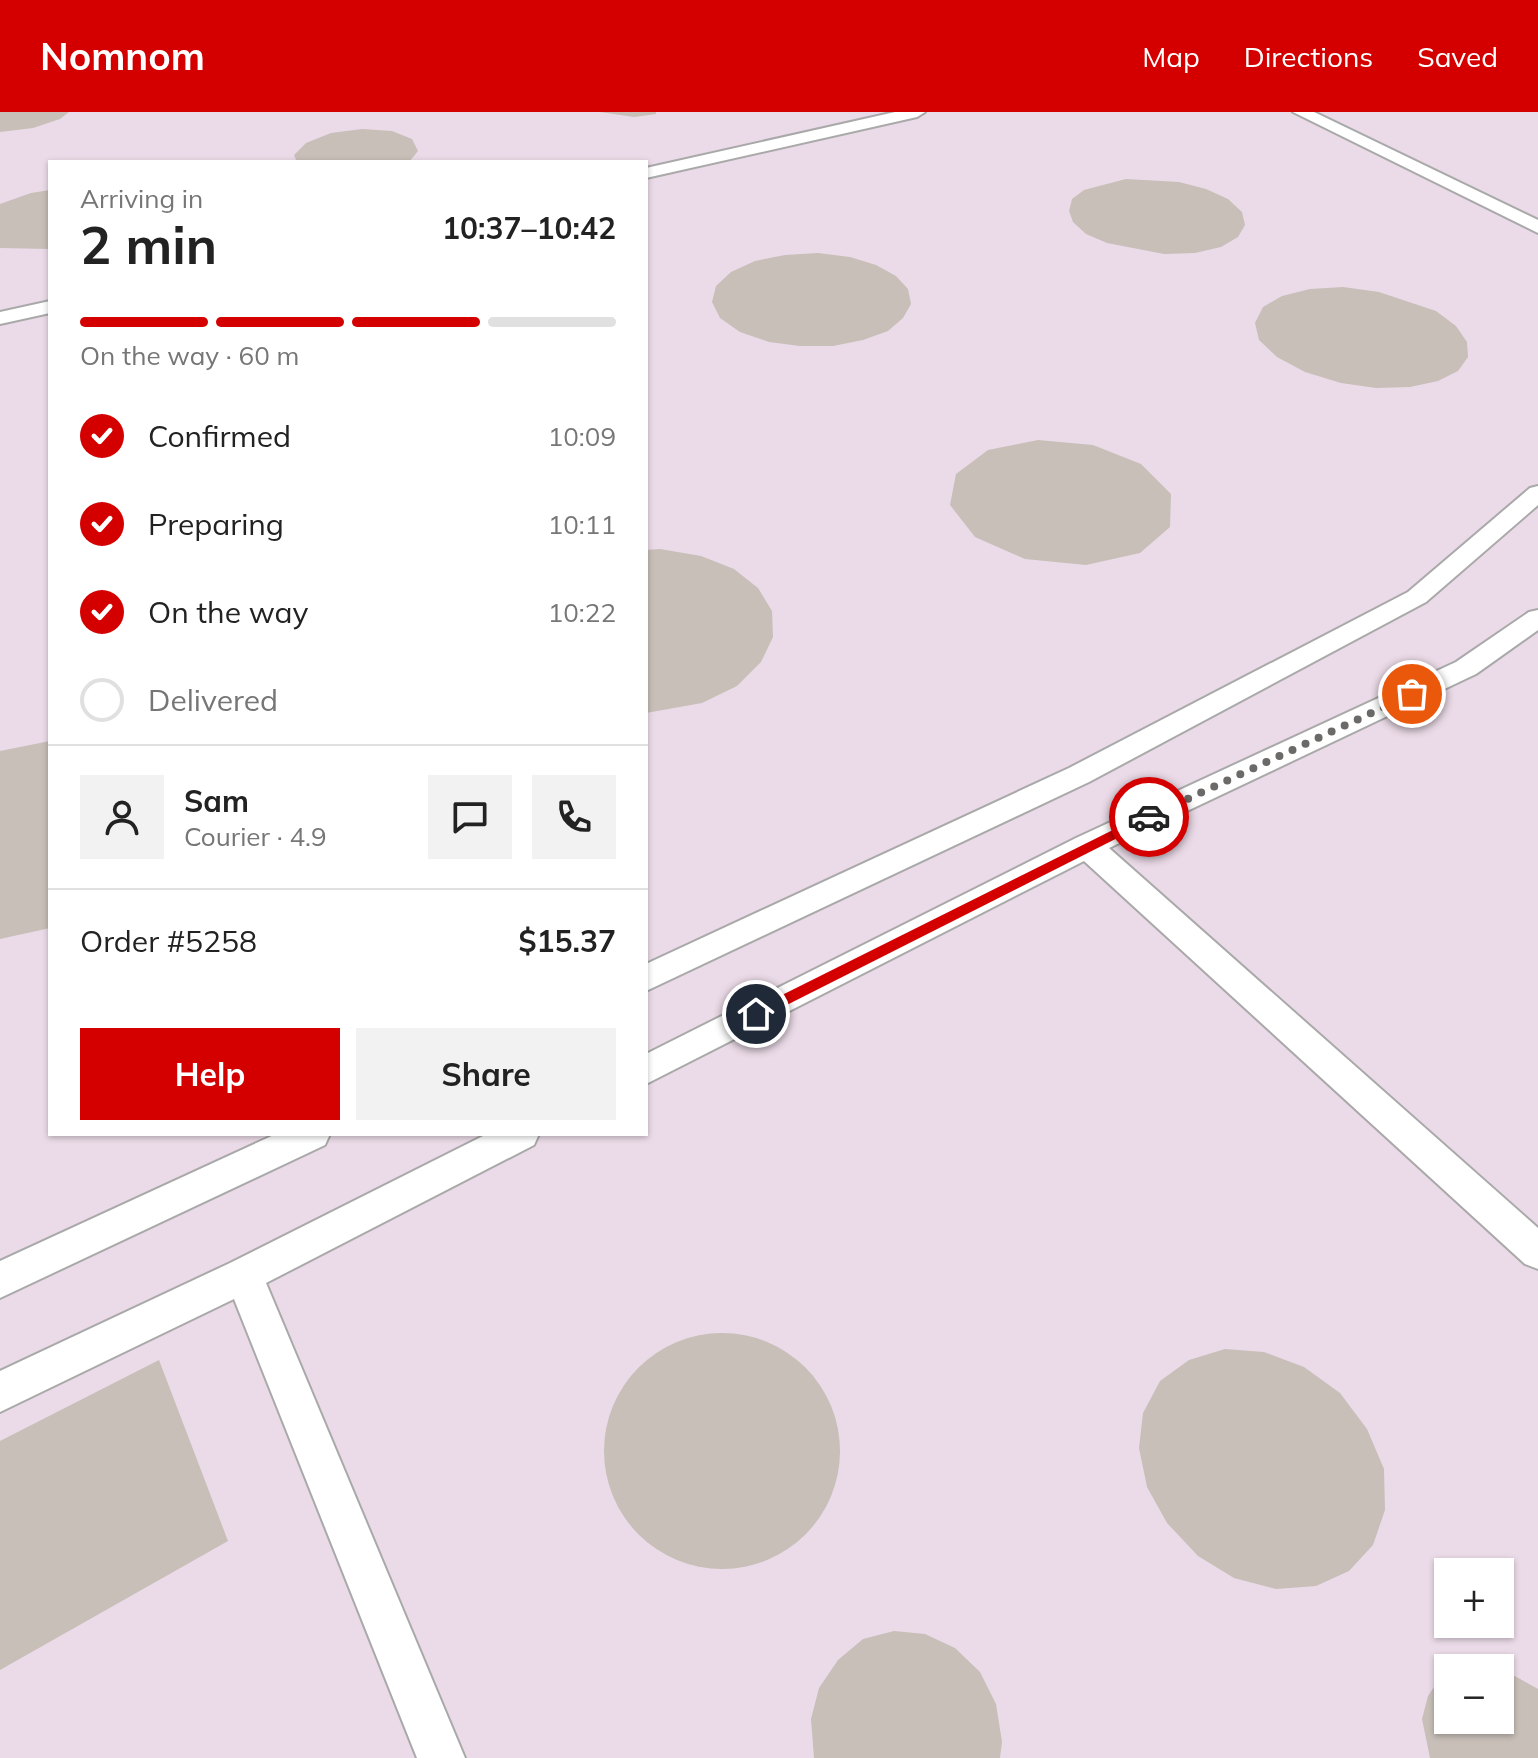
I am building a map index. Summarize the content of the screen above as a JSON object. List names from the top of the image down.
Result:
{
  "page": {
    "header": "Nomnom",
    "nav": ["Map", "Directions", "Saved"],
    "heading": ["2 min", "Arriving in", "10:37–10:42"],
    "panel": [
      "Sam",
      "Courier · 4.9",
      "Order #5258",
      "$15.37"
    ],
    "bar": "On the way · 60 m",
    "list": [
      ["Confirmed", "10:09"],
      ["Preparing", "10:11"],
      ["On the way", "10:22"],
      "Delivered"
    ],
    "buttons": ["Help", "Share"],
    "map_buttons": ["+", "−"]
  }
}
